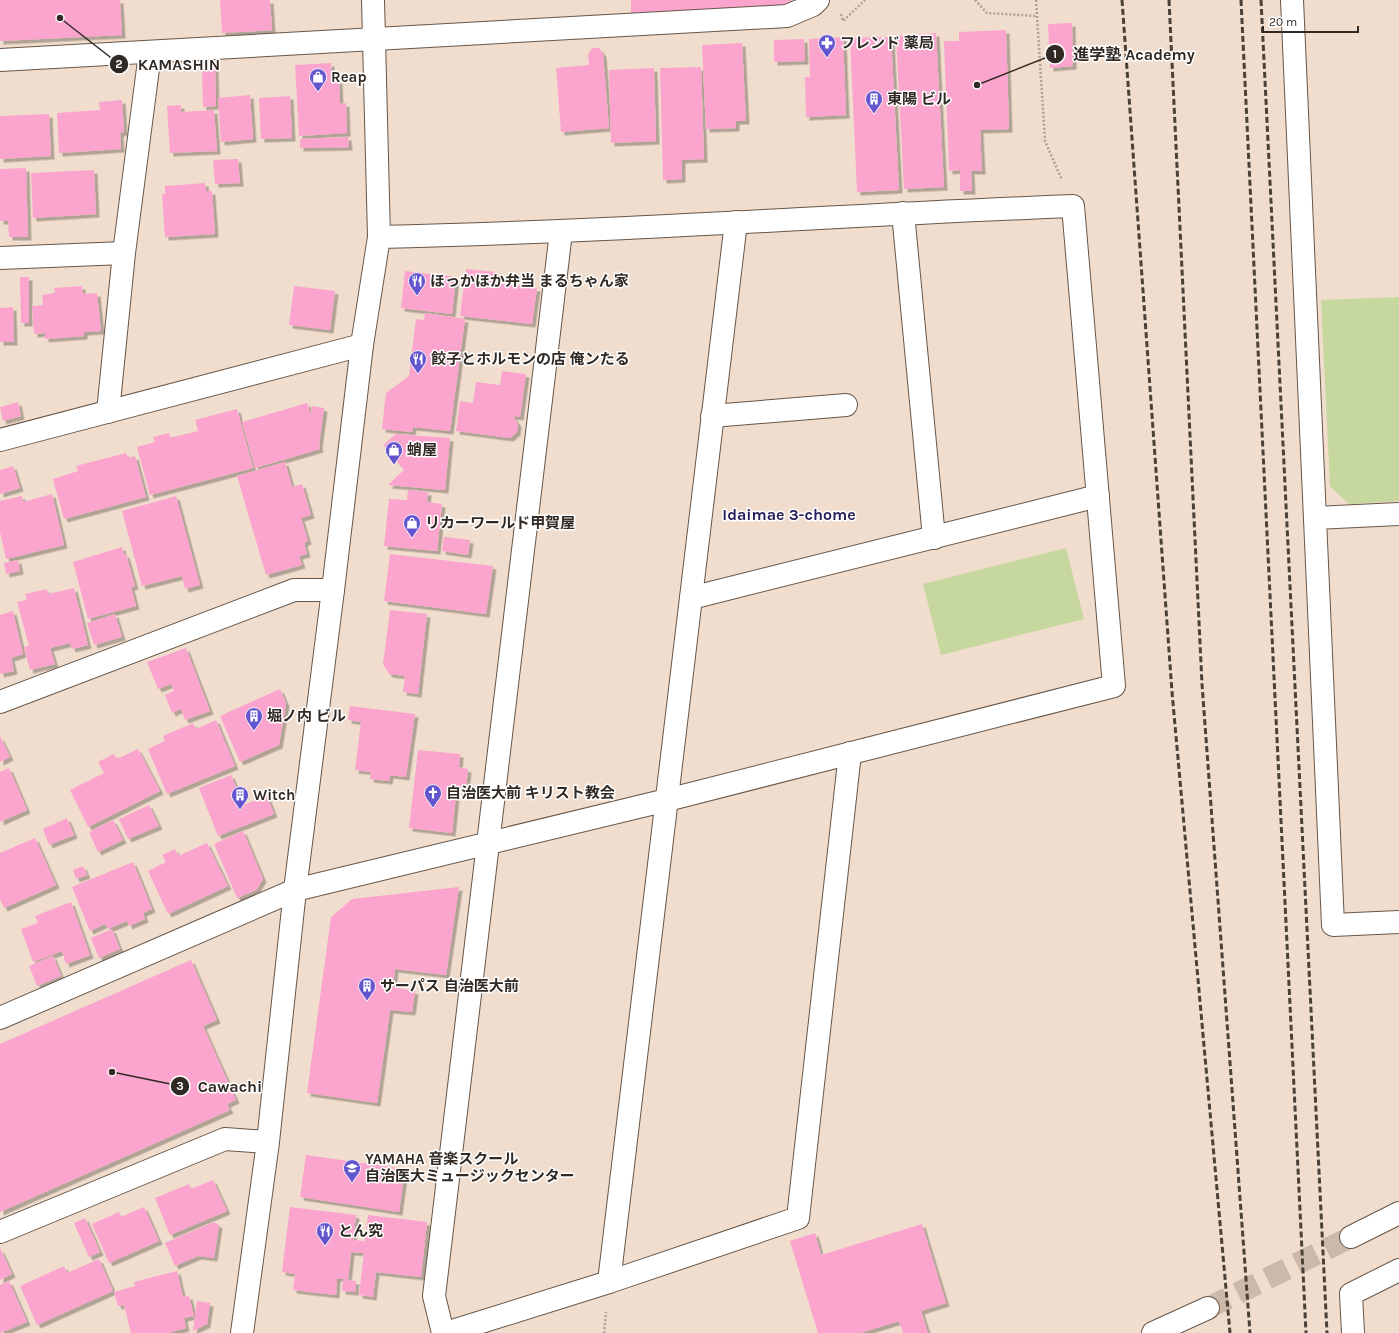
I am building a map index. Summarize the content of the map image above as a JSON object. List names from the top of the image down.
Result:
{
  "districts": ["Idaimae 3-chome"],
  "places": {
    "other": ["KAMASHIN", "進学塾 Academy", "Cawachi"],
    "pharmacy": ["フレンド 薬局"],
    "shop": ["Reap", "蛸屋", "リカーワールド甲賀屋"],
    "building": [
      "東陽 ビル",
      "堀ノ内 ビル",
      "Witch",
      "サーパス 自治医大前"
    ],
    "restaurant": ["ほっかほか弁当 まるちゃん家", "餃子とホルモンの店 俺ンたる", "とん究"],
    "church": ["自治医大前 キリスト教会"],
    "school or university": ["YAMAHA 音楽スクール 自治医大ミュージックセンター"]
  },
  "scale_bar": "20 m"
}
